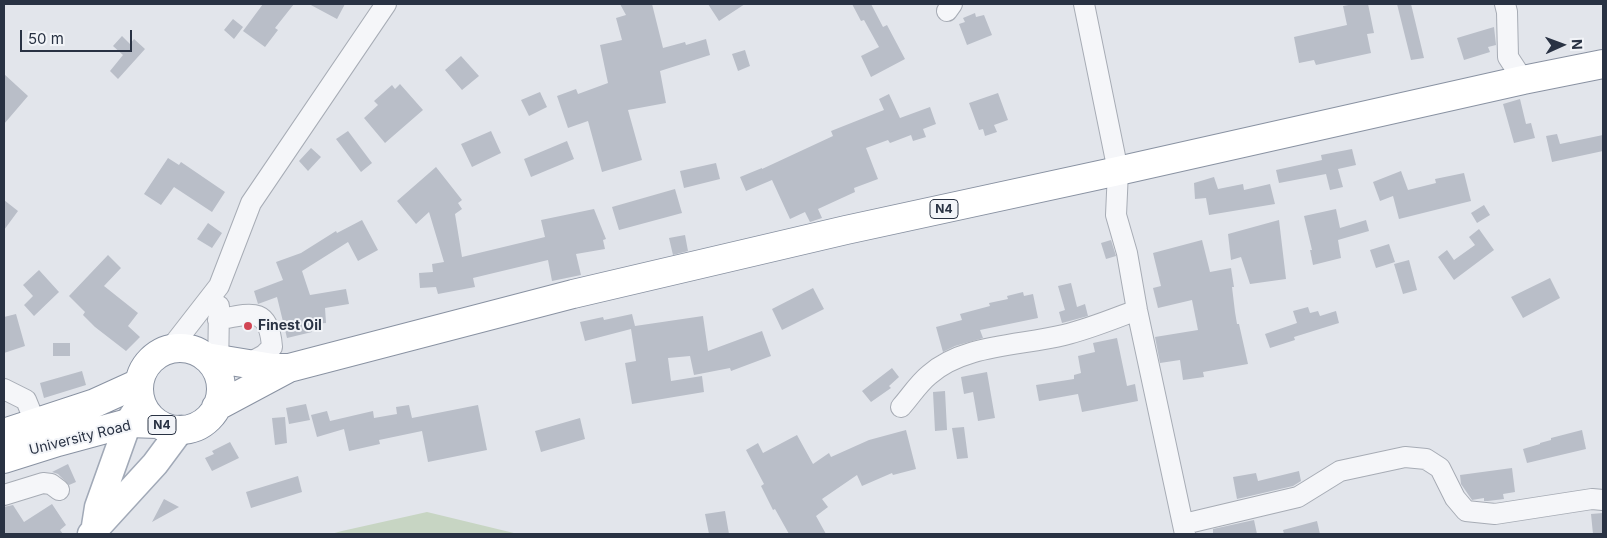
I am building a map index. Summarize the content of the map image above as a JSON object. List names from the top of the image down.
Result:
{
  "streets": {
    "highway": ["N4", "University Road"]
  },
  "crossings": [
    ["N4", "University Road"]
  ],
  "places": ["Finest Oil"],
  "scale_bar": "50 m",
  "north": "right"
}
